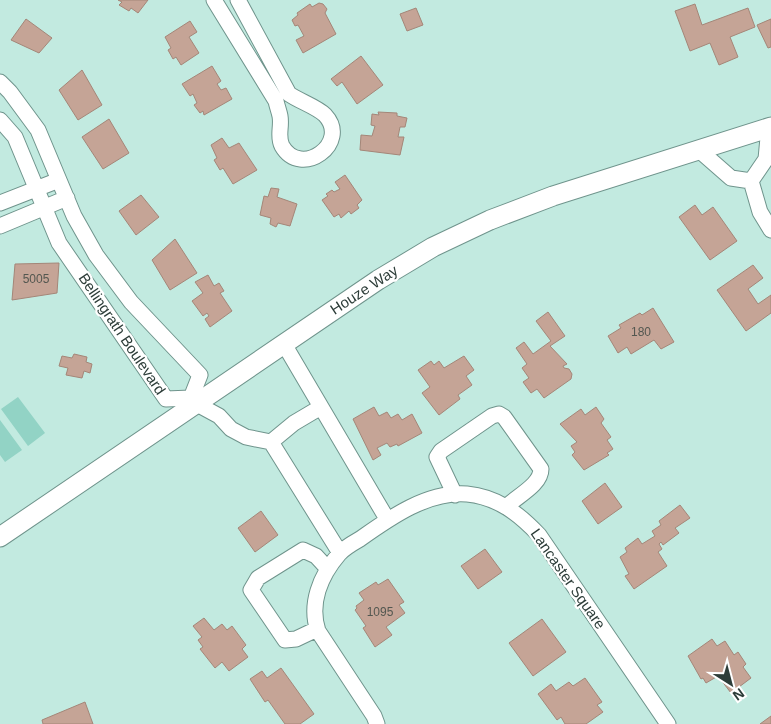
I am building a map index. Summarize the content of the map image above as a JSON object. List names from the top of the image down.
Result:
{
  "streets": {
    "street": ["Houze Way", "Bellingrath Boulevard", "Lancaster Square"]
  },
  "crossings": [
    ["Houze Way", "Bellingrath Boulevard"]
  ],
  "house_numbers": ["5005", "180", "1095"],
  "north": "bottom right"
}
